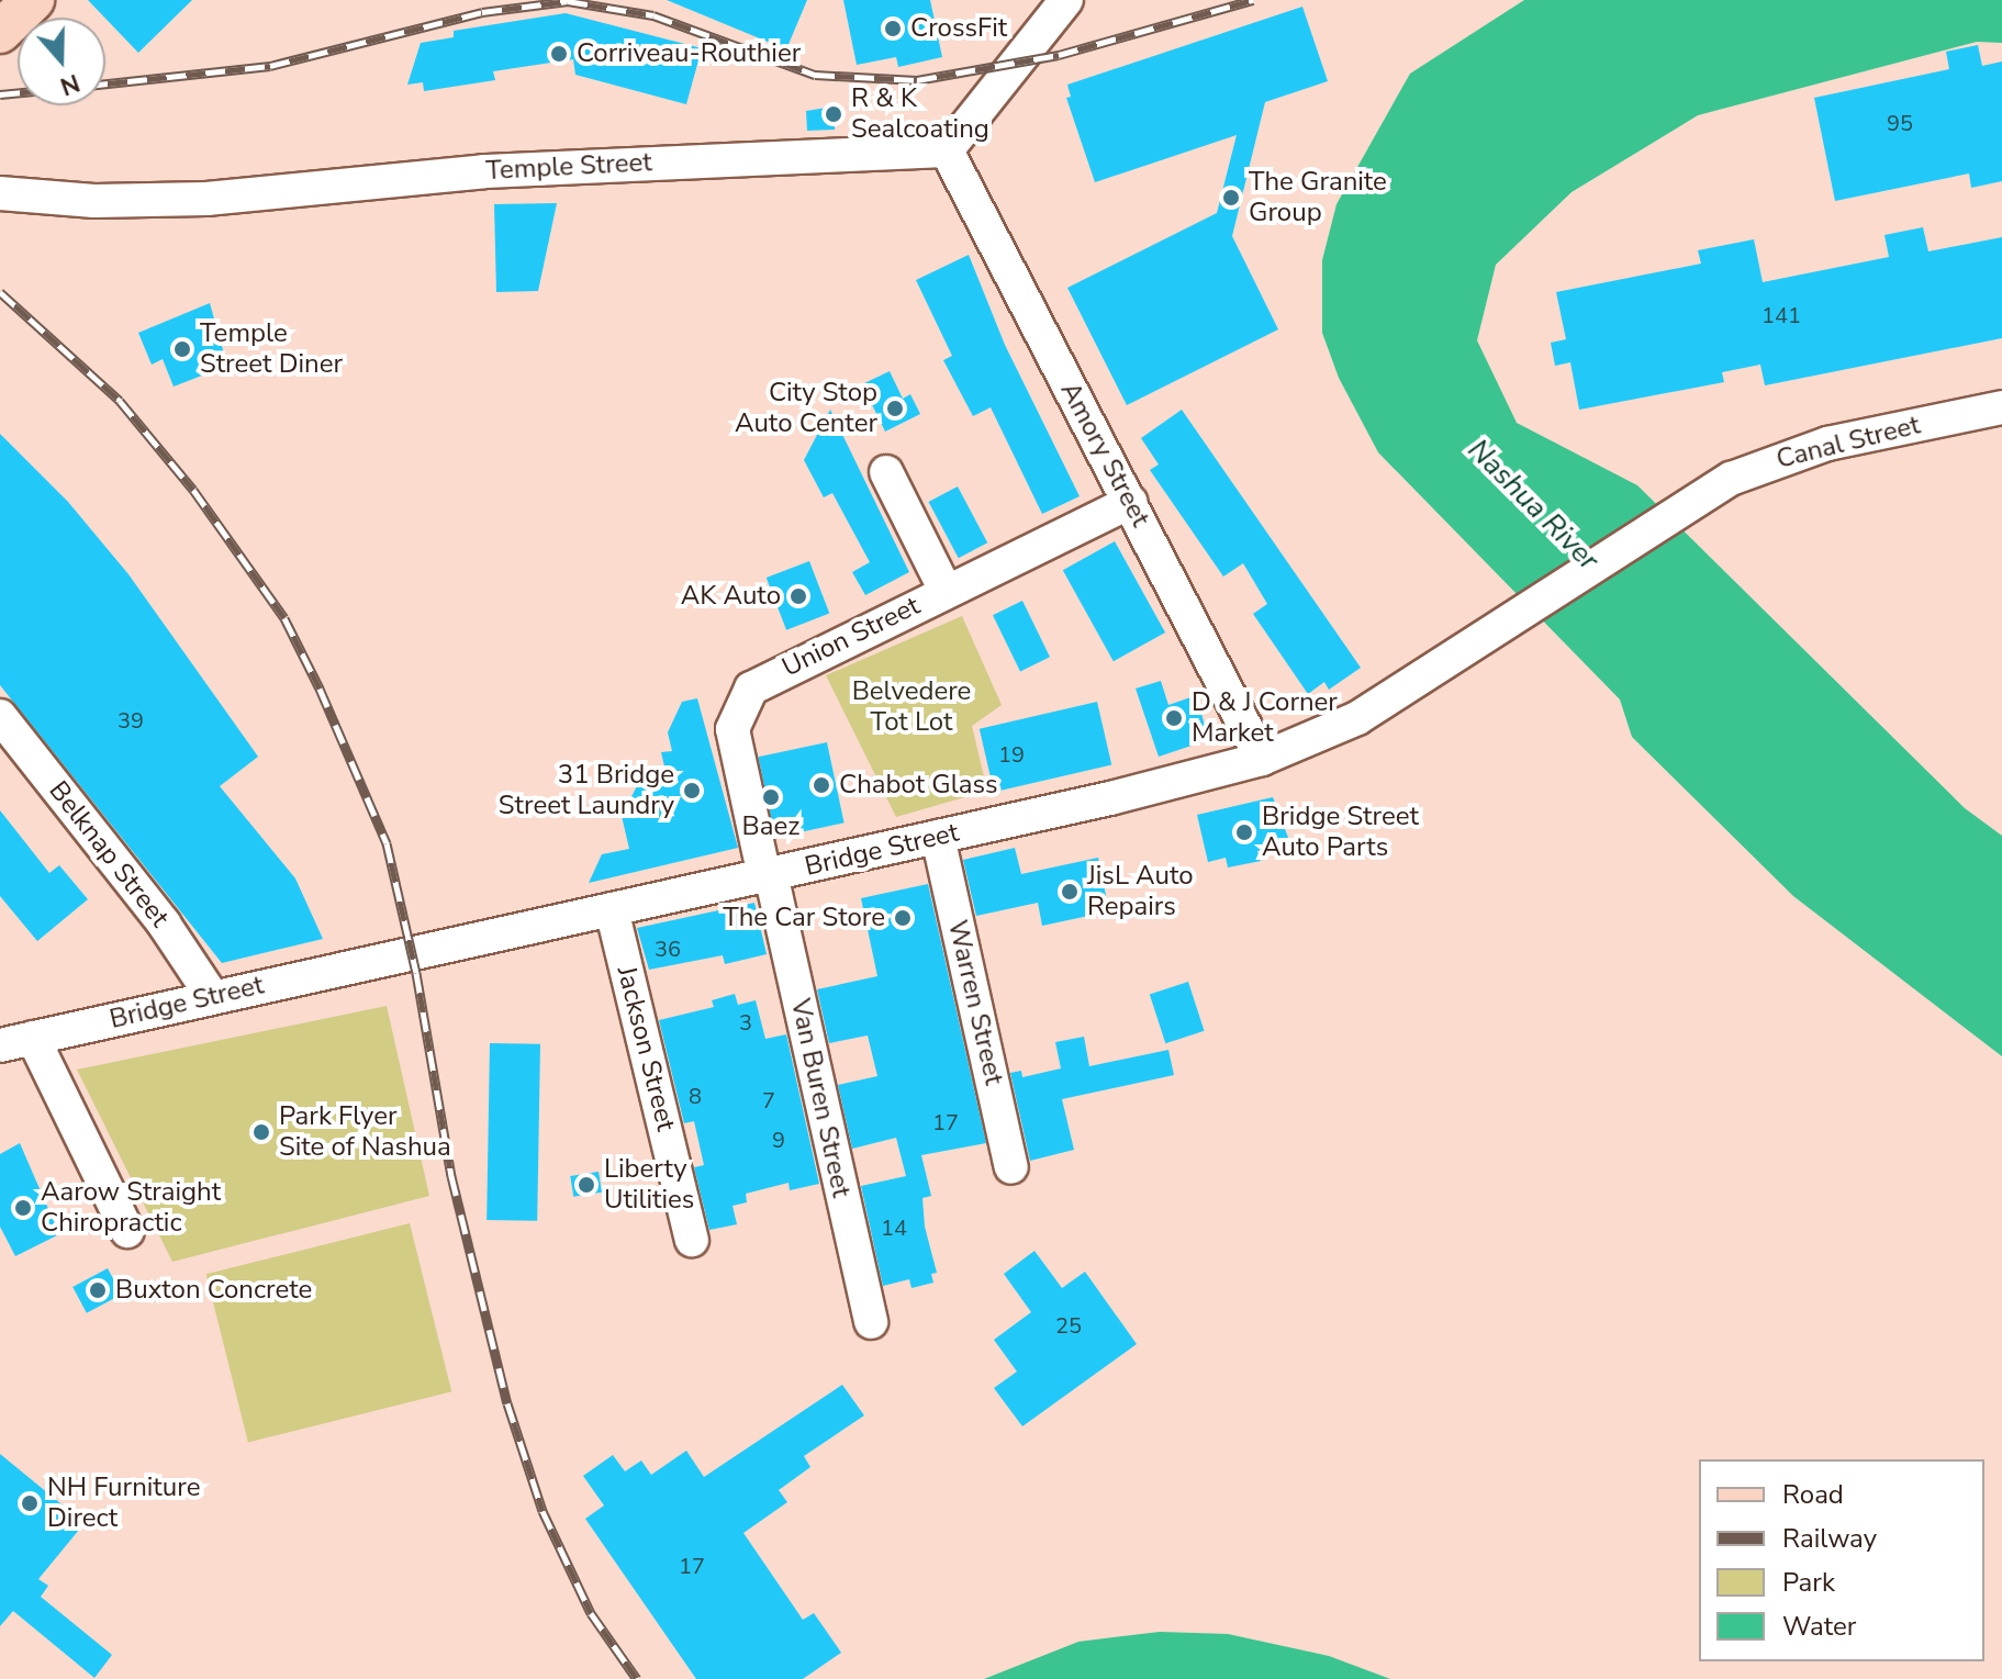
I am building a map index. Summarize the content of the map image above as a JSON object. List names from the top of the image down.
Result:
{
  "streets": {
    "street": [
      "Temple Street",
      "Canal Street",
      "Amory Street",
      "Union Street",
      "Bridge Street",
      "Belknap Street",
      "Warren Street",
      "Jackson Street",
      "Van Buren Street"
    ]
  },
  "crossings": [
    ["Temple Street", "Amory Street"],
    ["Canal Street", "Bridge Street"],
    ["Amory Street", "Union Street"],
    ["Amory Street", "Bridge Street"],
    ["Union Street", "Bridge Street"],
    ["Union Street", "Van Buren Street"],
    ["Bridge Street", "Belknap Street"],
    ["Bridge Street", "Warren Street"],
    ["Bridge Street", "Jackson Street"],
    ["Bridge Street", "Van Buren Street"]
  ],
  "water": ["Nashua River"],
  "parks": ["Belvedere Tot Lot"],
  "places": [
    "CrossFit",
    "Corriveau-Routhier",
    "R & K Sealcoating",
    "The Granite Group",
    "Temple Street Diner",
    "City Stop Auto Center",
    "AK Auto",
    "D & J Corner Market",
    "Chabot Glass",
    "31 Bridge Street Laundry",
    "Baez",
    "Bridge Street Auto Parts",
    "JisL Auto Repairs",
    "The Car Store",
    "Park Flyer Site of Nashua",
    "Liberty Utilities",
    "Aarow Straight Chiropractic",
    "Buxton Concrete",
    "NH Furniture Direct"
  ],
  "house_numbers": [
    "95",
    "141",
    "39",
    "19",
    "36",
    "3",
    "8",
    "7",
    "17",
    "9",
    "14",
    "25",
    "17"
  ],
  "legend": [
    "Road",
    "Railway",
    "Park",
    "Water"
  ],
  "north": "bottom"
}
